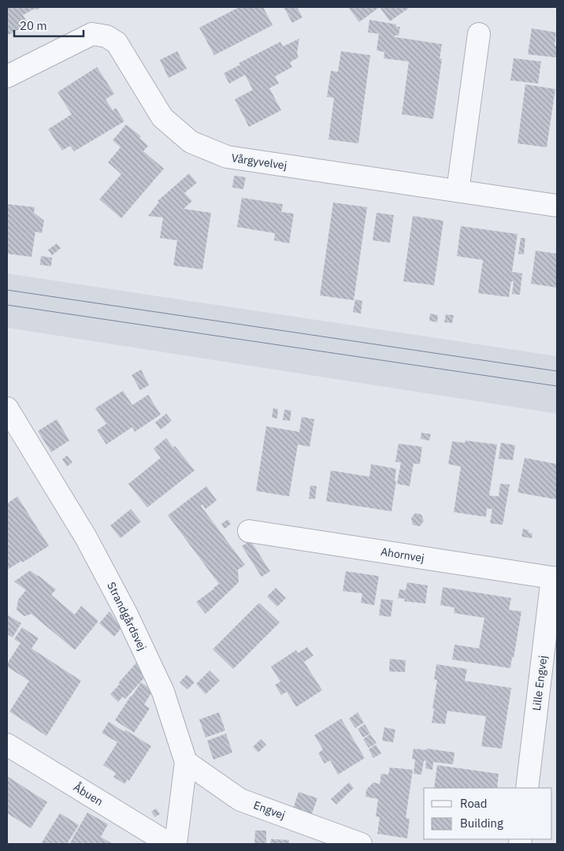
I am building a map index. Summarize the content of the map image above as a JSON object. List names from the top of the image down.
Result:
{
  "streets": {
    "street": [
      "Vårgyvelvej",
      "Ahornvej",
      "Strandgårdsvej",
      "Lille Engvej",
      "Åbuen",
      "Engvej"
    ]
  },
  "crossings": [
    ["Ahornvej", "Lille Engvej"],
    ["Strandgårdsvej", "Engvej"]
  ],
  "legend": ["Road", "Building"],
  "scale_bar": "20 m"
}
